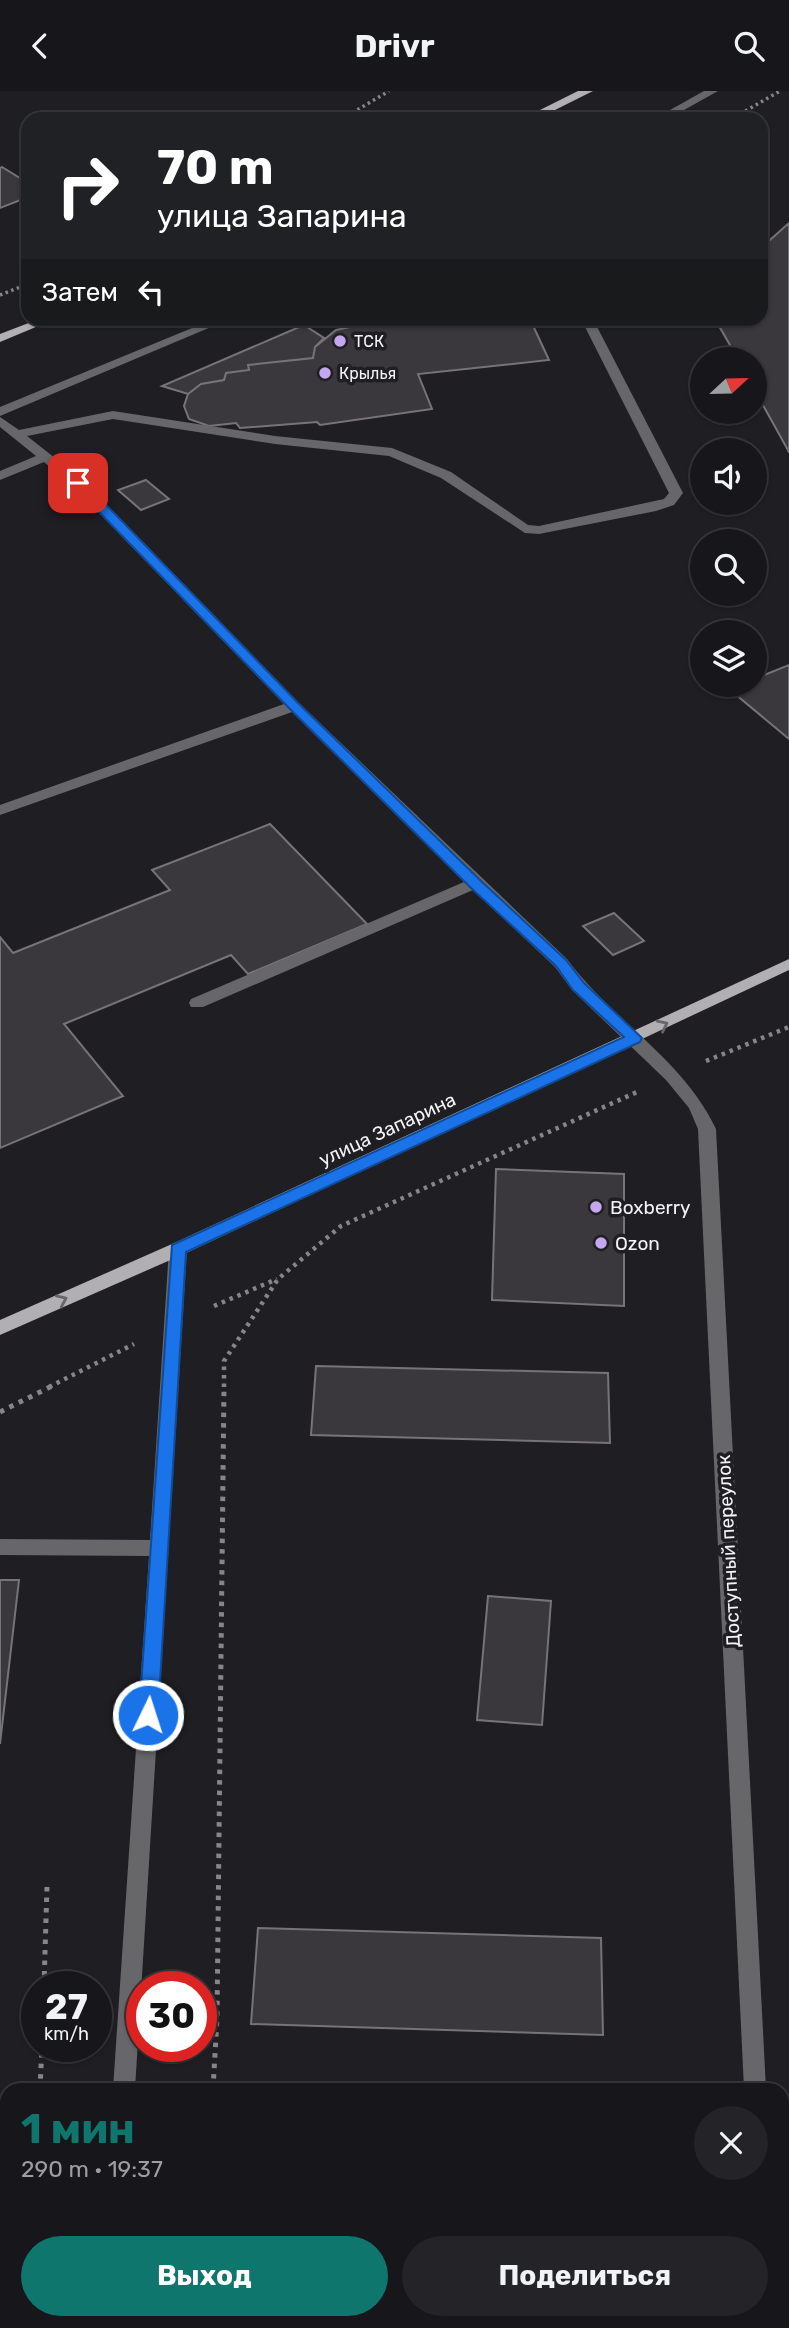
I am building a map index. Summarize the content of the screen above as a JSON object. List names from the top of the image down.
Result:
{
  "streets": {
    "main road": ["улица Запарина"],
    "street": ["Доступный переулок"]
  },
  "crossings": [
    ["улица Запарина", "Доступный переулок"]
  ],
  "one_way": ["улица Запарина"],
  "places": [
    "ТСК",
    "Крылья",
    "Boxberry",
    "Ozon"
  ],
  "north": "right",
  "page": {
    "header": "Drivr",
    "turn": ["70 m", "улица Запарина"],
    "then": "Затем",
    "speed": "27 km/h",
    "limit": "30",
    "heading": ["1 мин", "290 m · 19:37"],
    "buttons": ["Выход", "Поделиться"]
  }
}
